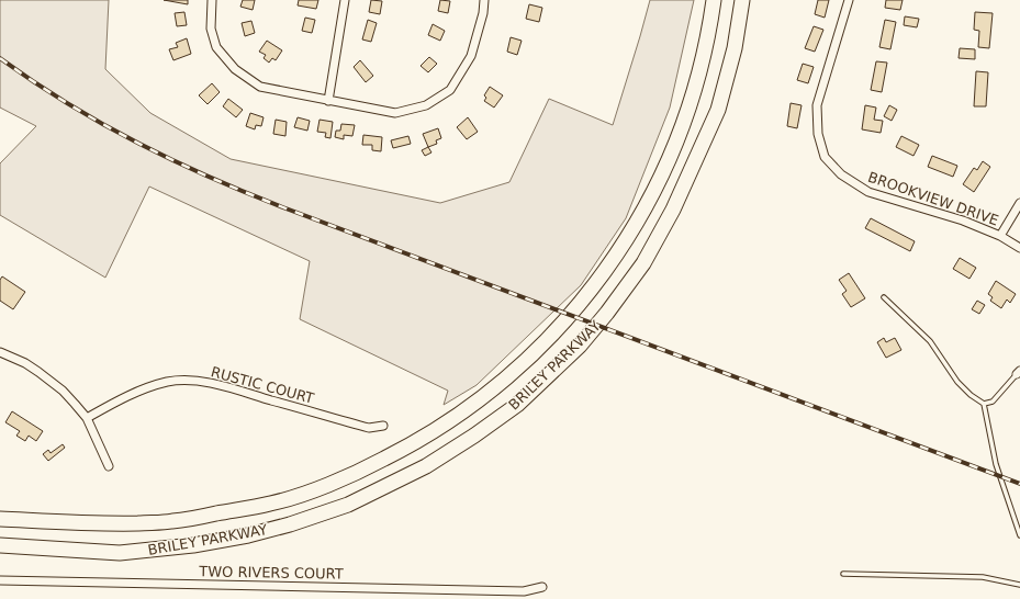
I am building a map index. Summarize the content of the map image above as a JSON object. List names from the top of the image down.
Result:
{
  "streets": {
    "highway": ["BRILEY PARKWAY"],
    "street": ["BROOKVIEW DRIVE", "RUSTIC COURT", "TWO RIVERS COURT"]
  }
}
